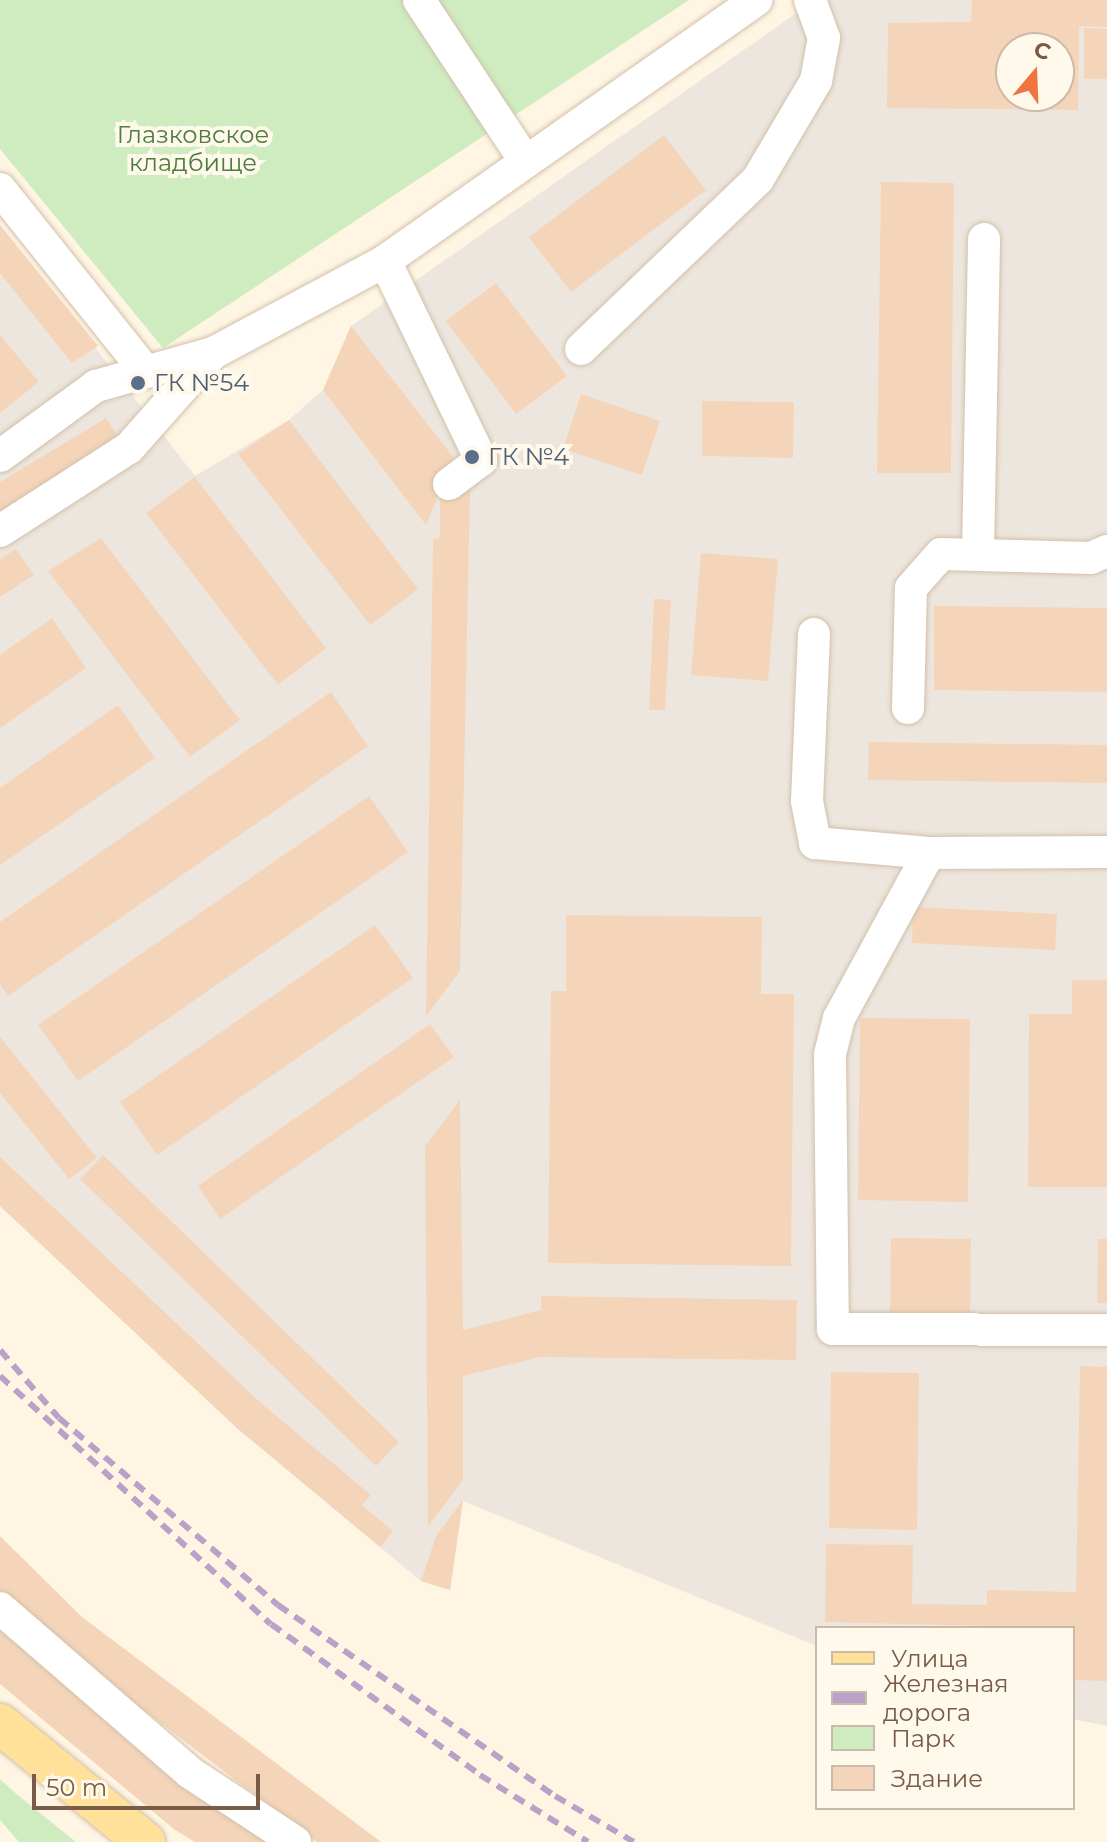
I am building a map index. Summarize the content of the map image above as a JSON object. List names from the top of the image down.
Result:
{
  "parks": ["Глазковское кладбище"],
  "places": ["ГК №54", "ГК №4"],
  "legend": [
    "Улица",
    "Железная дорога",
    "Парк",
    "Здание"
  ],
  "scale_bar": "50 m",
  "north": "top"
}
